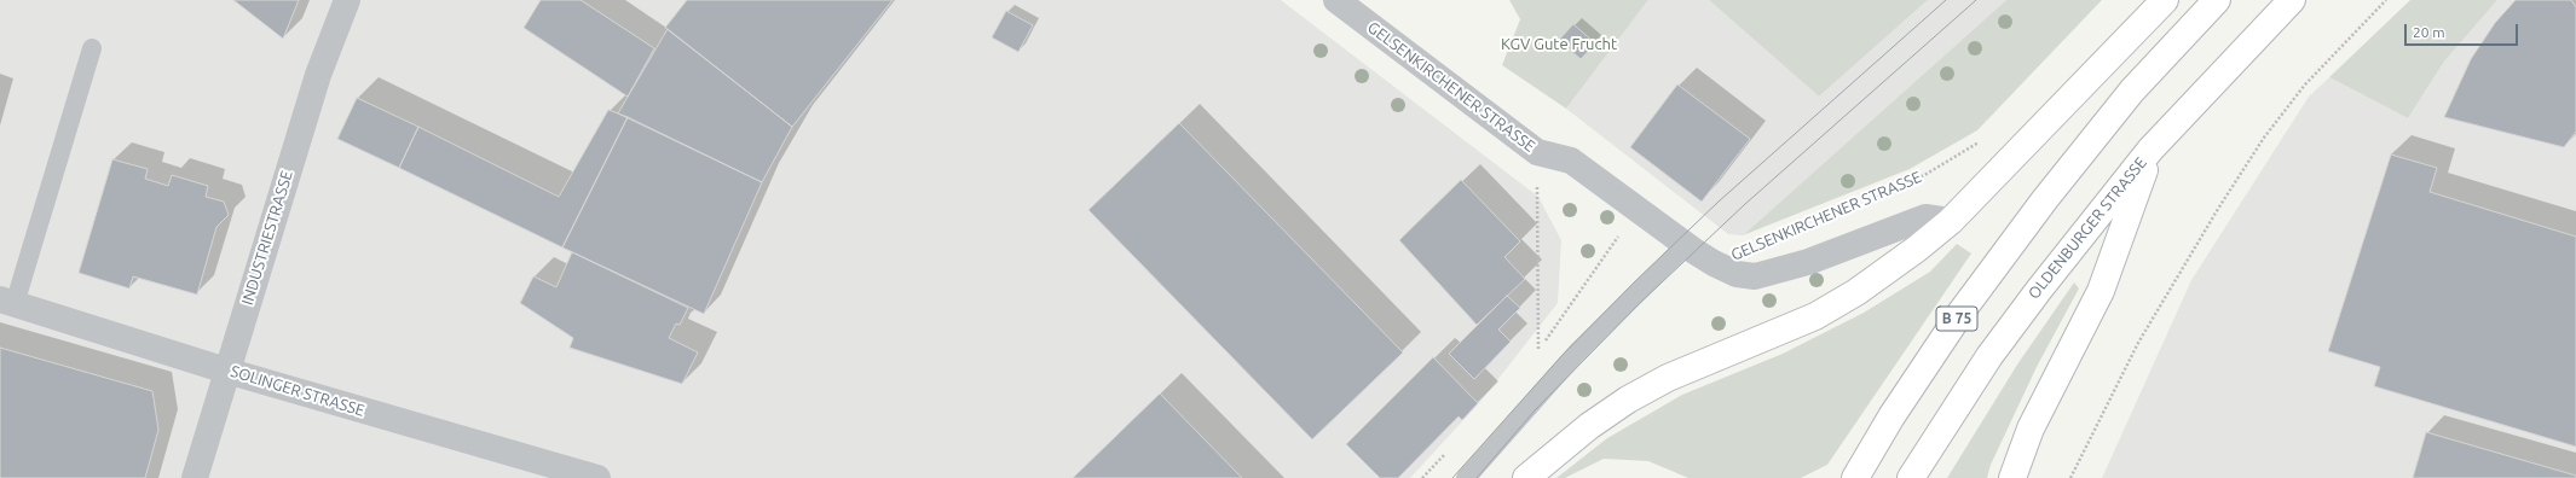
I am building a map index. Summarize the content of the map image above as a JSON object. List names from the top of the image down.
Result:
{
  "streets": {
    "highway": ["OLDENBURGER STRASSE", "B 75"],
    "street": ["GELSENKIRCHENER STRASSE", "INDUSTRIESTRASSE", "SOLINGER STRASSE"]
  },
  "crossings": [
    ["INDUSTRIESTRASSE", "SOLINGER STRASSE"]
  ],
  "parks": ["KGV Gute Frucht"],
  "scale_bar": "20 m"
}
